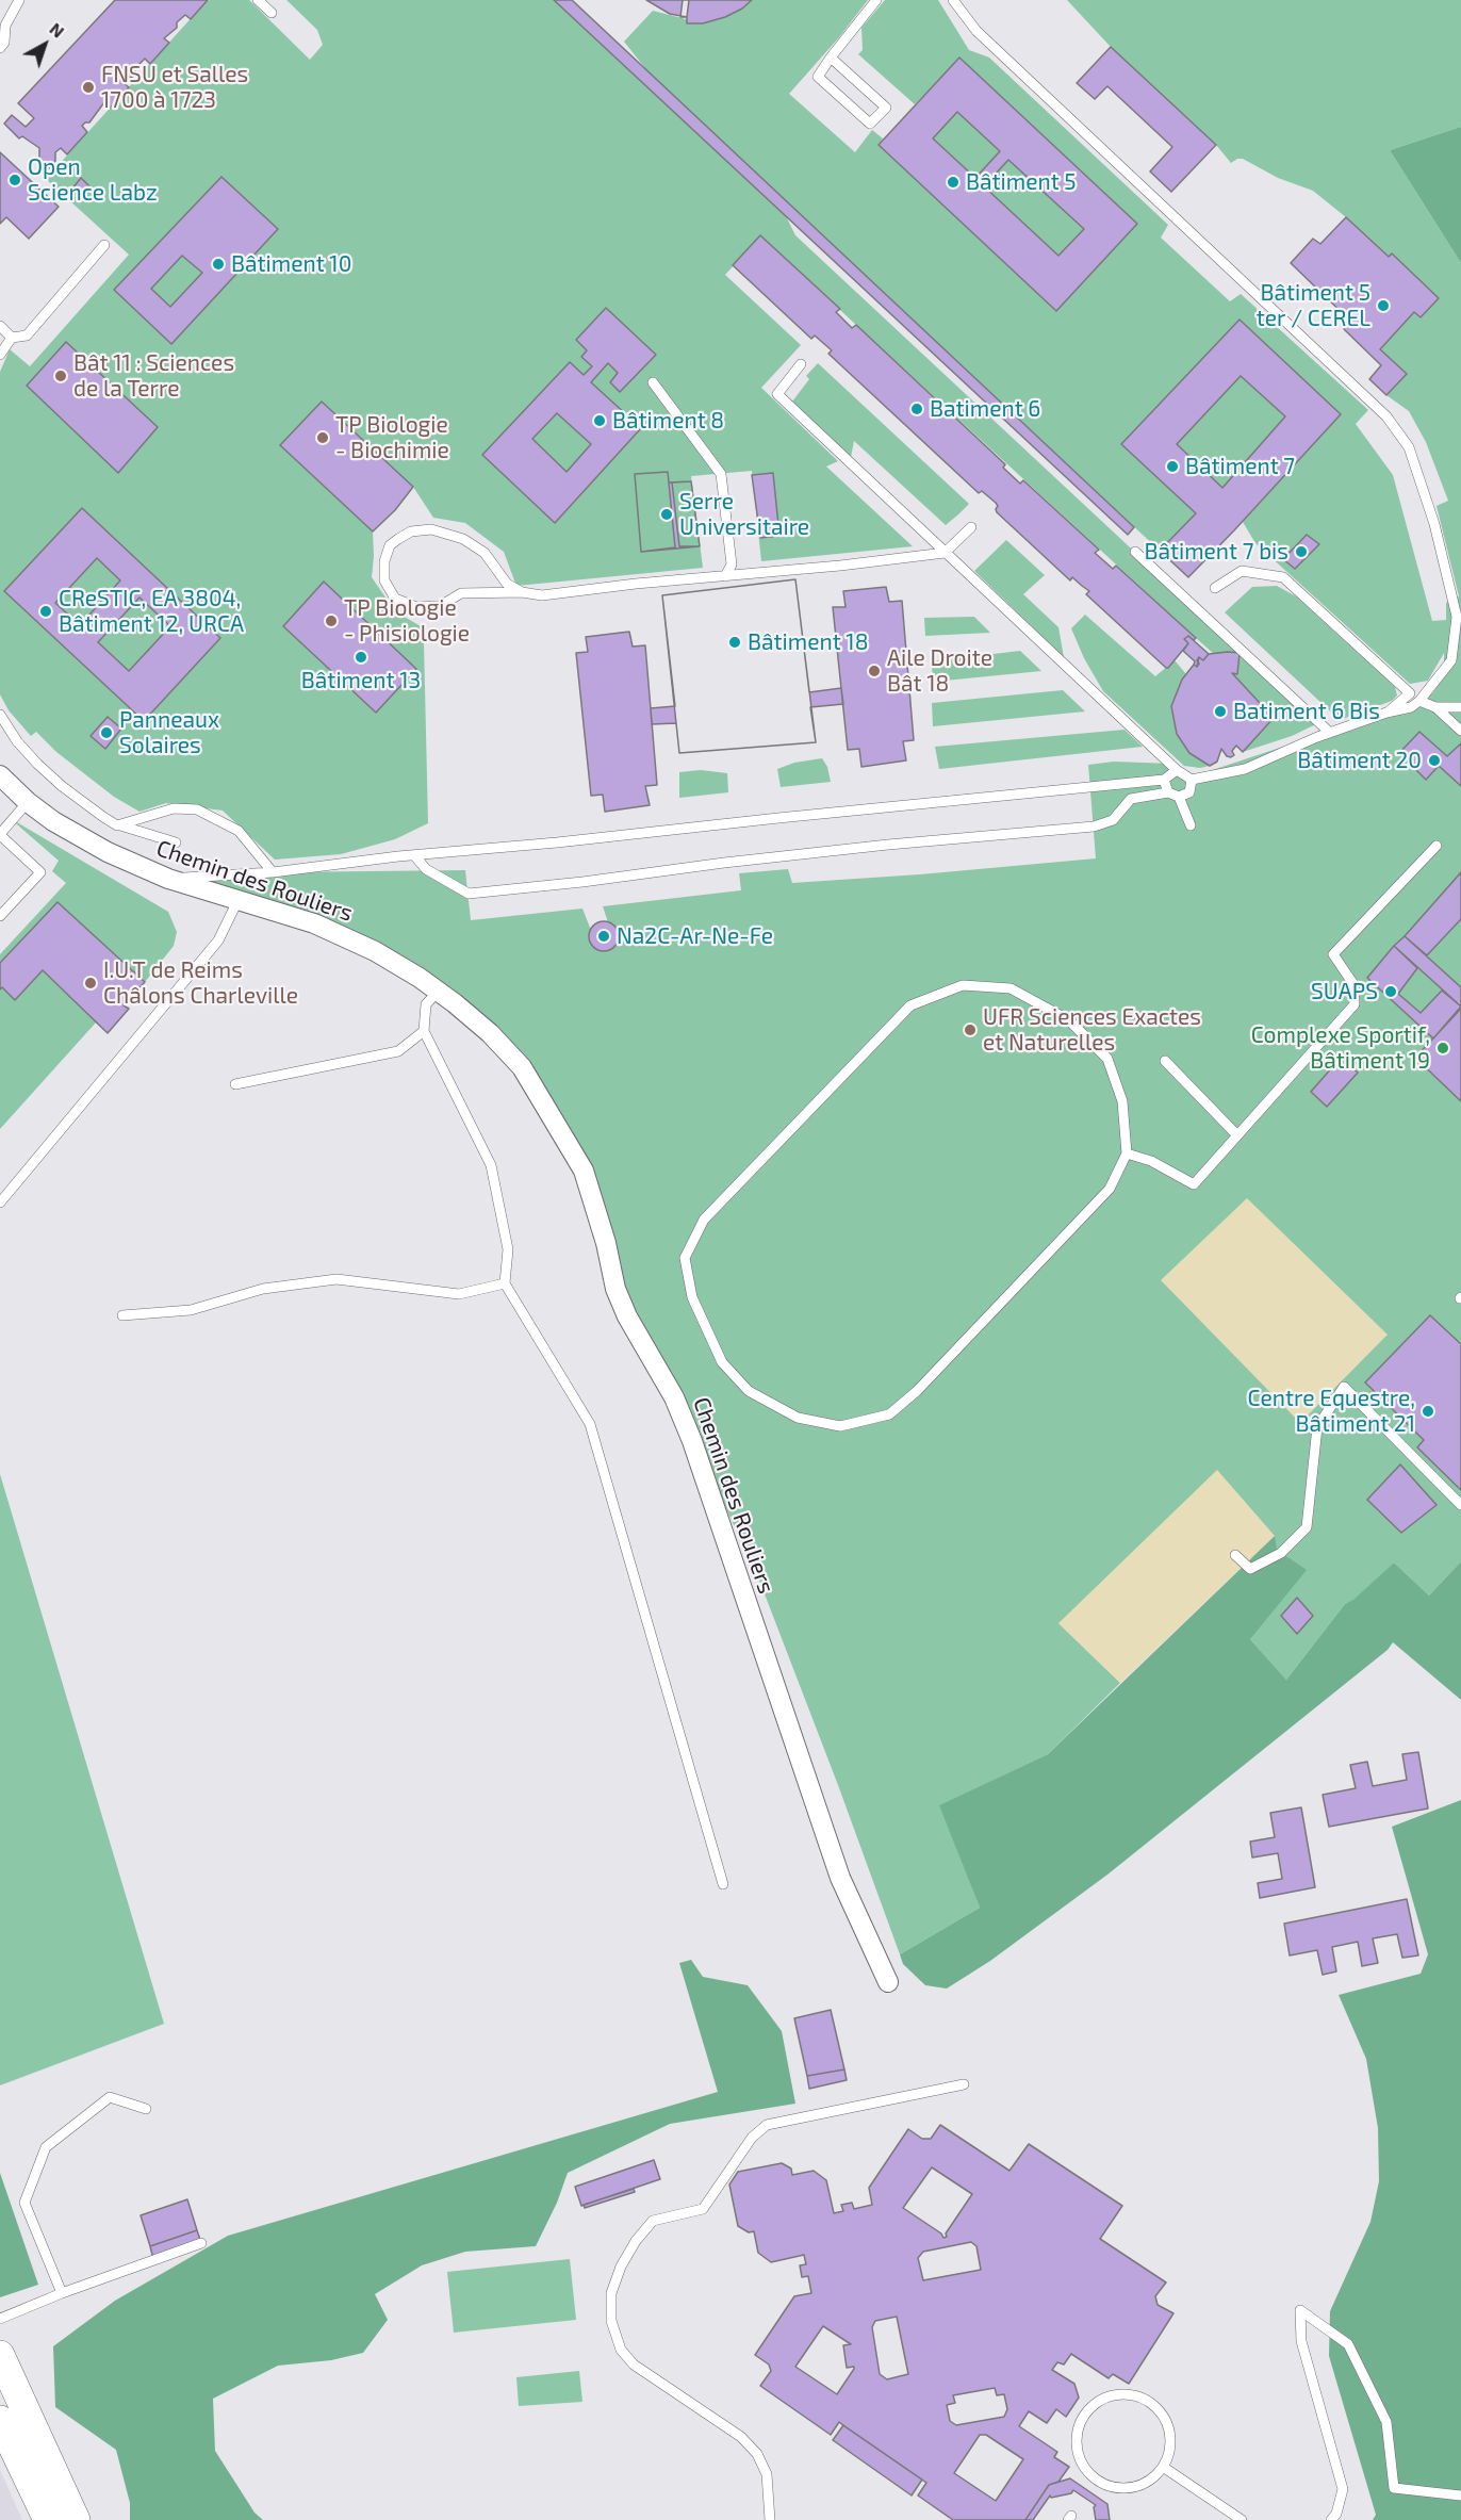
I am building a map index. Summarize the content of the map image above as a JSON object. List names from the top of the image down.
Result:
{
  "streets": {
    "street": ["Chemin des Rouliers"]
  },
  "places": [
    "FNSU et Salles 1700 à 1723",
    "Open Science Labz",
    "Bâtiment 5",
    "Bâtiment 10",
    "Bâtiment 5 ter / CEREL",
    "Bât 11 : Sciences de la Terre",
    "Batiment 6",
    "Bâtiment 8",
    "TP Biologie - Biochimie",
    "Bâtiment 7",
    "Serre Universitaire",
    "Bâtiment 7 bis",
    "CReSTIC, EA 3804, Bâtiment 12, URCA",
    "TP Biologie - Phisiologie",
    "Bâtiment 18",
    "Bâtiment 13",
    "Aile Droite Bât 18",
    "Batiment 6 Bis",
    "Panneaux Solaires",
    "Bâtiment 20",
    "Na2C-Ar-Ne-Fe",
    "I.U.T de Reims Châlons Charleville",
    "SUAPS",
    "UFR Sciences Exactes et Naturelles",
    "Complexe Sportif, Bâtiment 19",
    "Centre Equestre, Bâtiment 21"
  ],
  "north": "top right"
}
